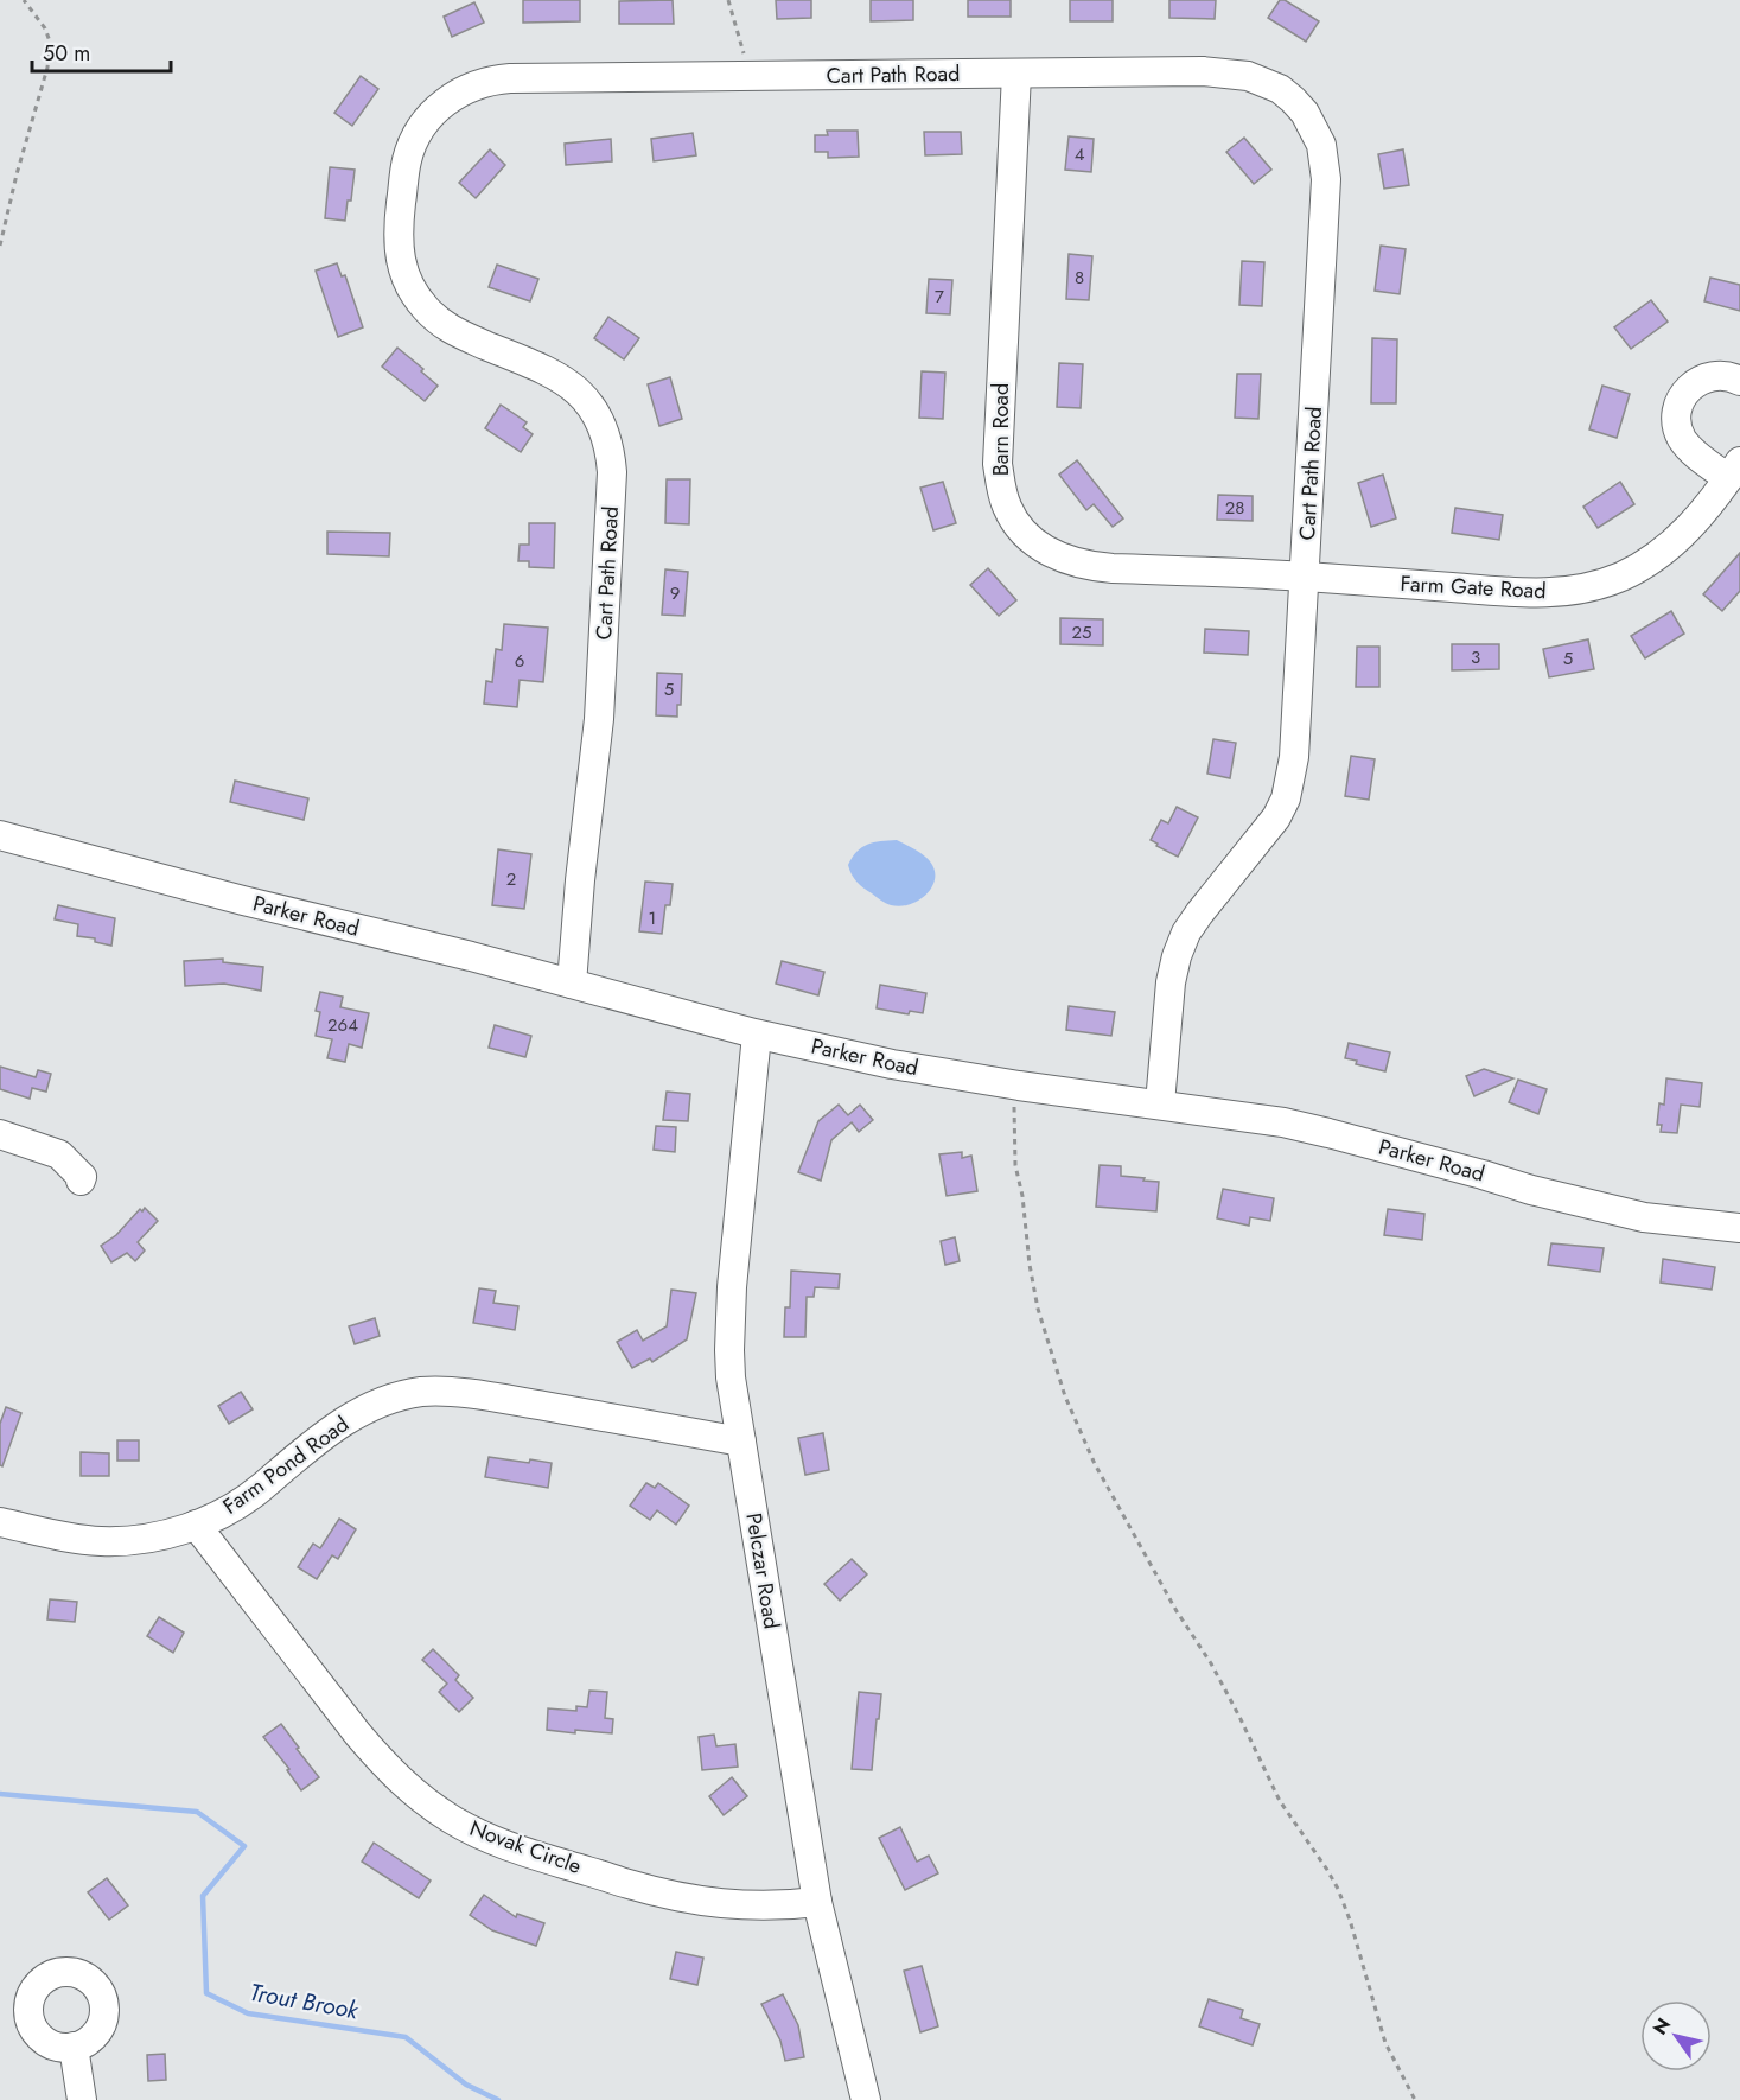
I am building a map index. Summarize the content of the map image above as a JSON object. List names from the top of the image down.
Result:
{
  "streets": {
    "street": [
      "Cart Path Road",
      "Barn Road",
      "Farm Gate Road",
      "Parker Road",
      "Farm Pond Road",
      "Pelczar Road",
      "Novak Circle"
    ]
  },
  "crossings": [
    ["Cart Path Road", "Barn Road"],
    ["Cart Path Road", "Farm Gate Road"],
    ["Cart Path Road", "Parker Road"],
    ["Barn Road", "Farm Gate Road"],
    ["Parker Road", "Pelczar Road"],
    ["Farm Pond Road", "Pelczar Road"],
    ["Farm Pond Road", "Novak Circle"],
    ["Pelczar Road", "Novak Circle"]
  ],
  "water": ["Trout Brook"],
  "house_numbers": [
    "4",
    "8",
    "7",
    "28",
    "9",
    "25",
    "3",
    "5",
    "6",
    "5",
    "2",
    "1",
    "264"
  ],
  "scale_bar": "50 m",
  "north": "top left"
}
